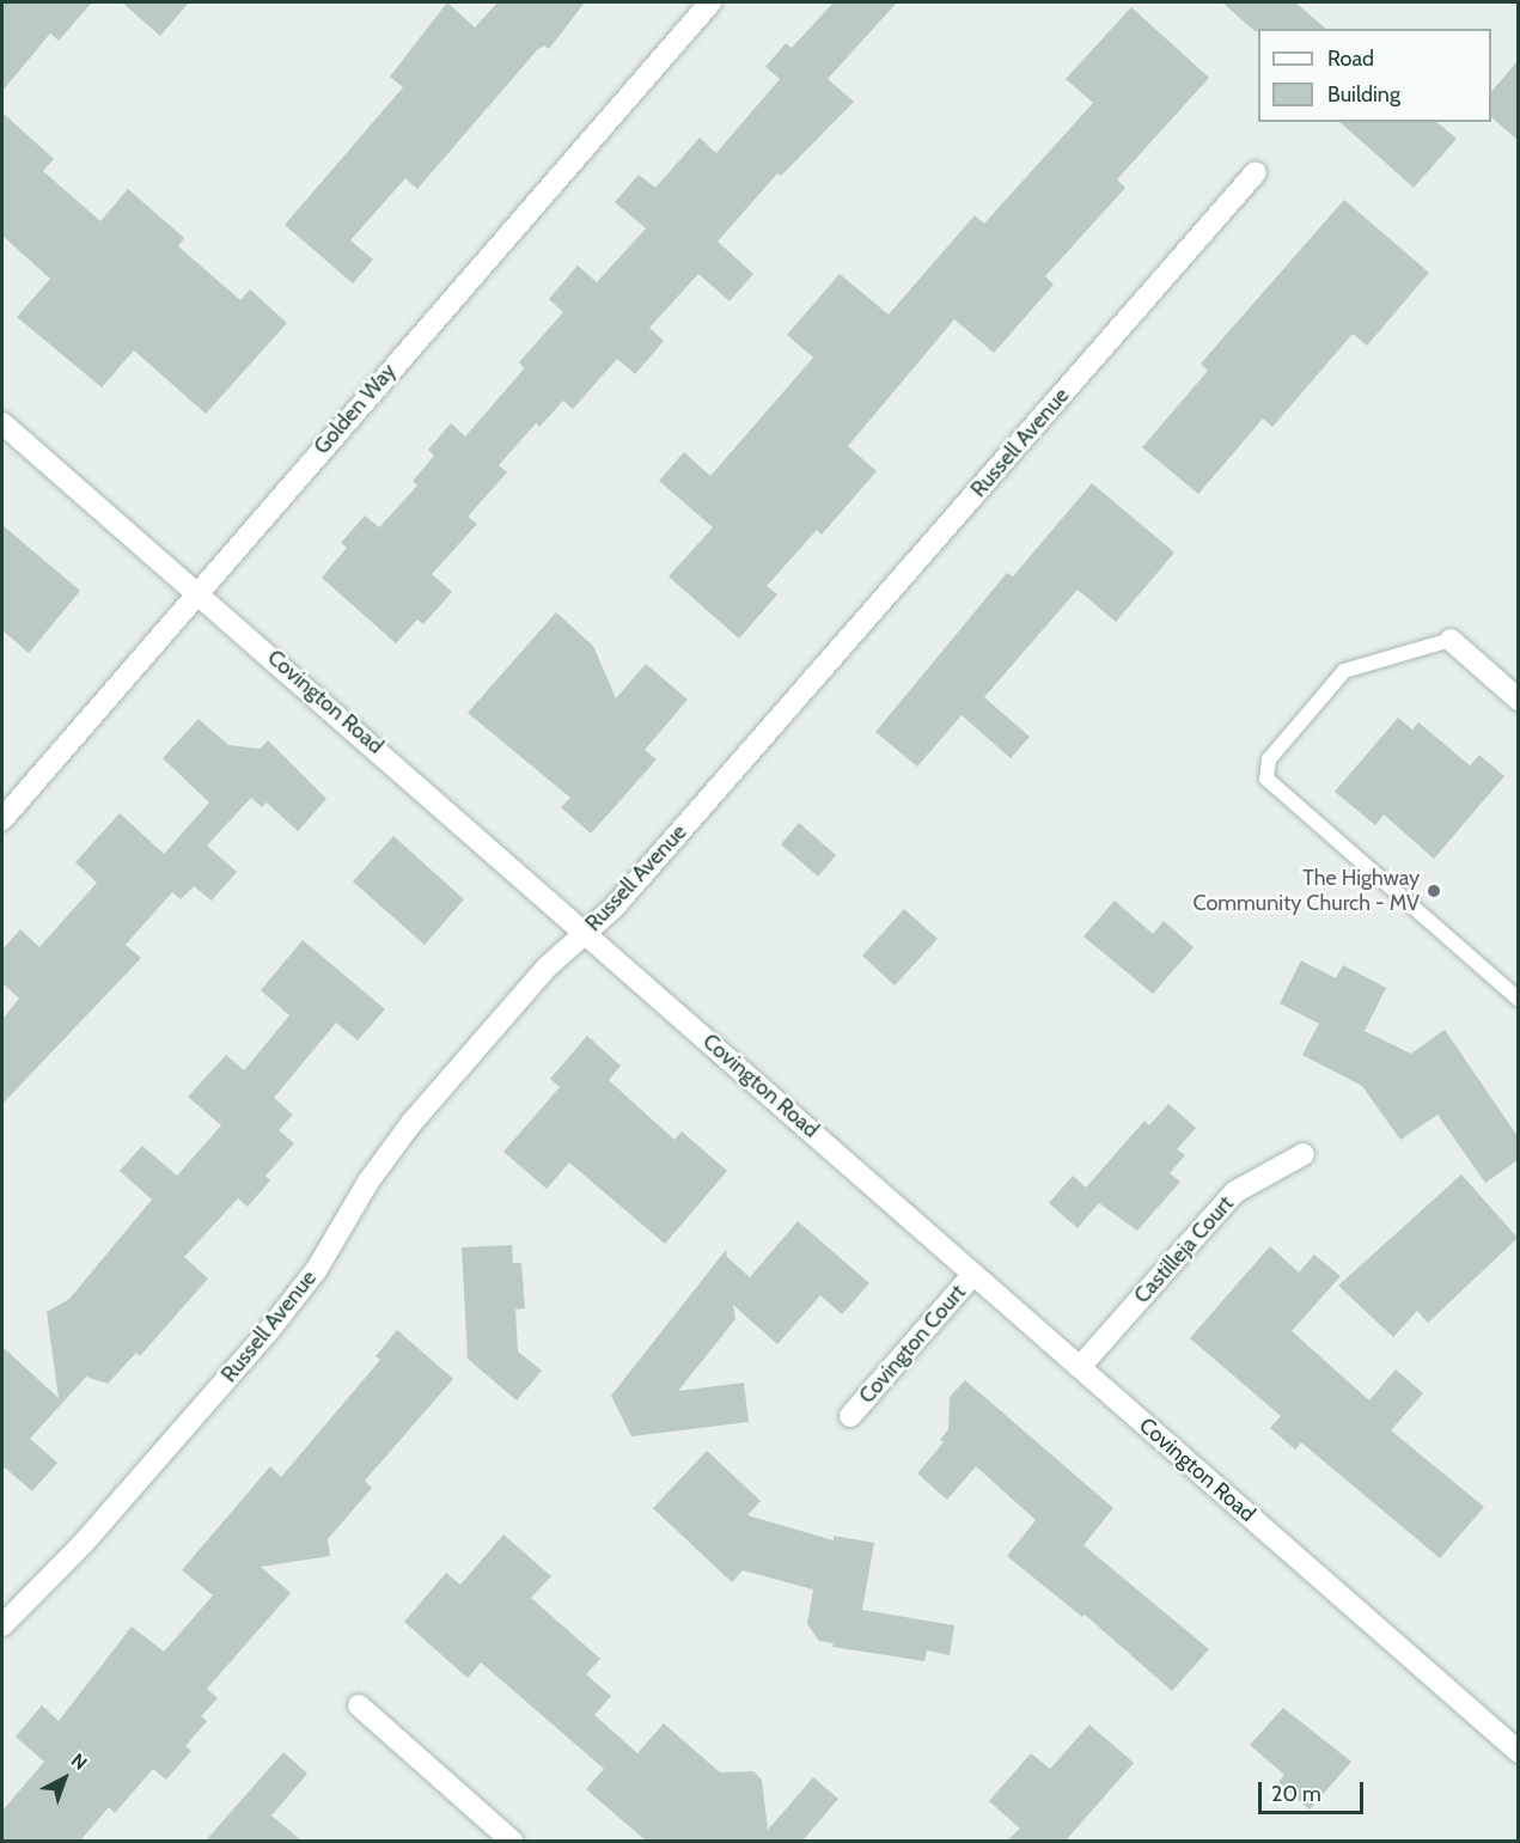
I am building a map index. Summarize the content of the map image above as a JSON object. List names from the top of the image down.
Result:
{
  "streets": {
    "street": [
      "Golden Way",
      "Russell Avenue",
      "Covington Road",
      "Castilleja Court",
      "Covington Court"
    ]
  },
  "crossings": [
    ["Golden Way", "Covington Road"],
    ["Russell Avenue", "Covington Road"],
    ["Covington Road", "Castilleja Court"],
    ["Covington Road", "Covington Court"]
  ],
  "places": ["The Highway Community Church - MV"],
  "legend": ["Road", "Building"],
  "scale_bar": "20 m",
  "north": "top right"
}
